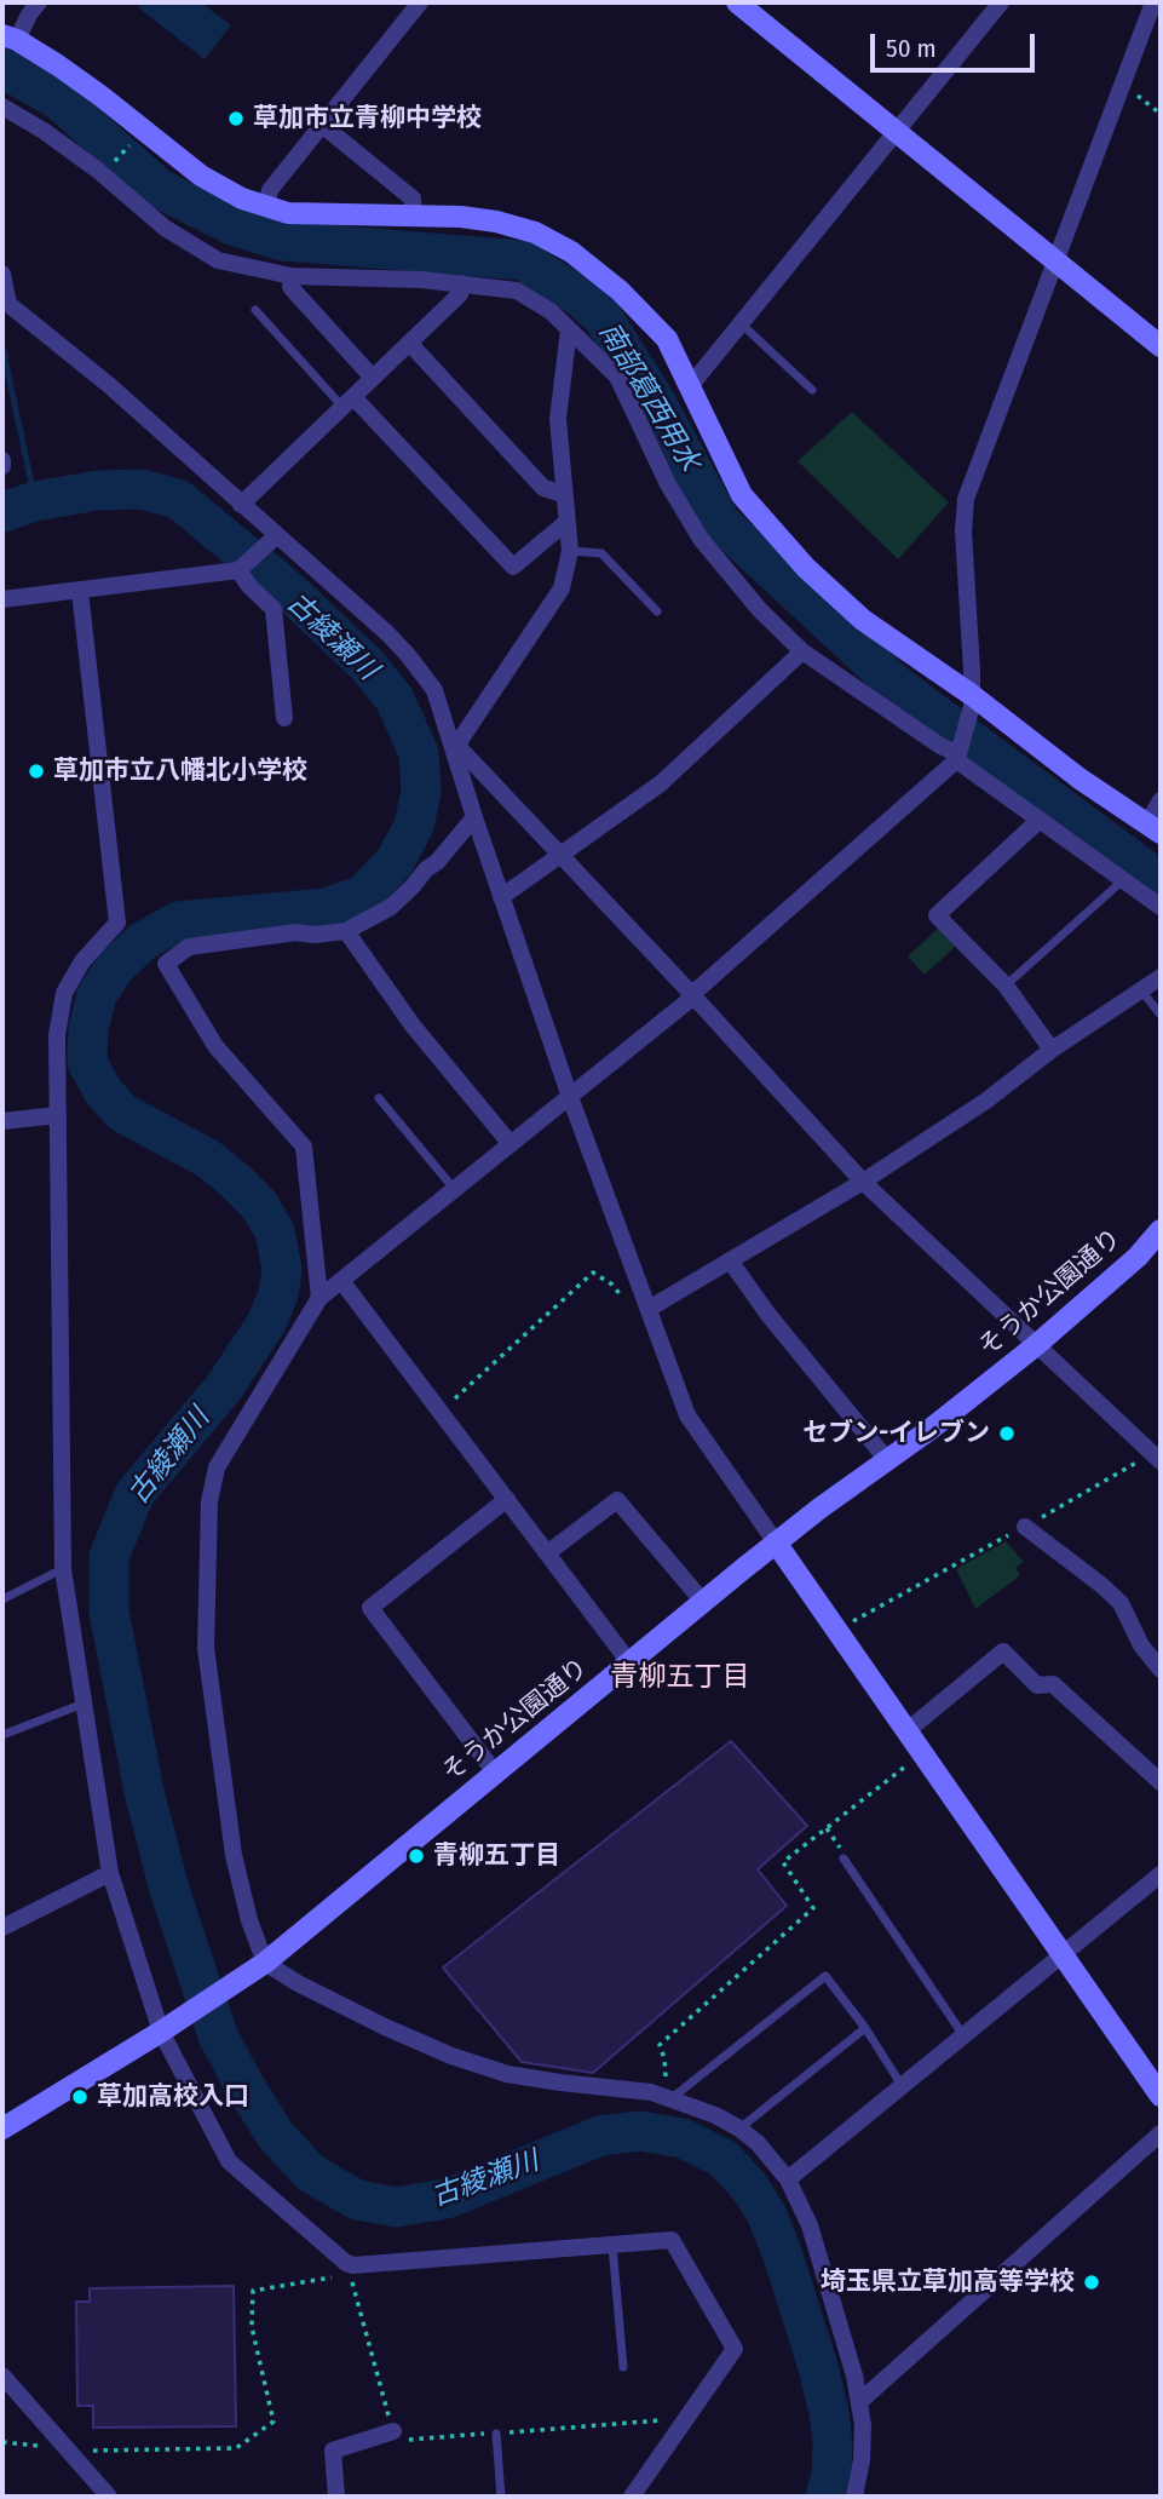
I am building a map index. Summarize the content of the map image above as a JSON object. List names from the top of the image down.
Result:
{
  "streets": {
    "street": ["そうか公園通り"]
  },
  "districts": ["青柳五丁目"],
  "water": ["南部葛西用水", "古綾瀬川"],
  "places": [
    "草加市立青柳中学校",
    "草加市立八幡北小学校",
    "セブン-イレブン",
    "青柳五丁目",
    "草加高校入口",
    "埼玉県立草加高等学校"
  ],
  "scale_bar": "50 m"
}
